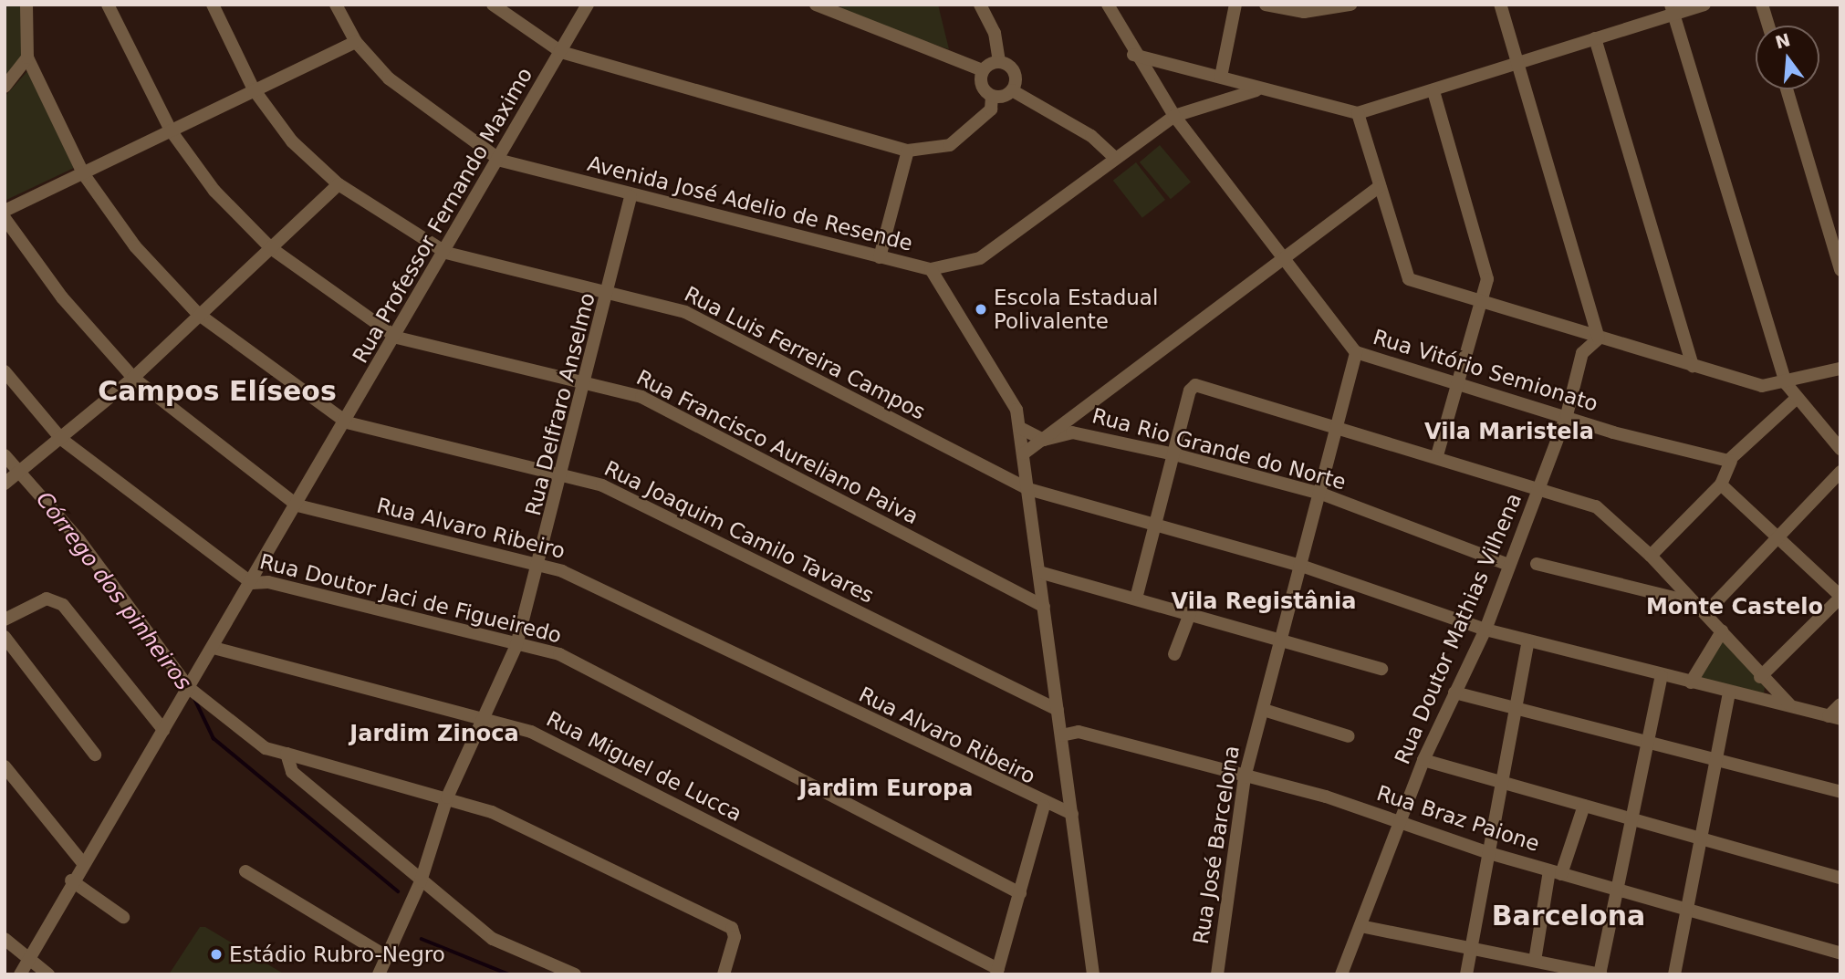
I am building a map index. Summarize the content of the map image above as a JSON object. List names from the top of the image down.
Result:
{
  "streets": {
    "street": [
      "Avenida José Adelio de Resende",
      "Rua Professor Fernando Maximo",
      "Rua Luis Ferreira Campos",
      "Rua Vitório Semionato",
      "Rua Delfraro Anselmo",
      "Rua Francisco Aureliano Paiva",
      "Rua Rio Grande do Norte",
      "Rua Alvaro Ribeiro",
      "Rua Joaquim Camilo Tavares",
      "Rua Doutor Jaci de Figueiredo",
      "Rua Doutor Mathias Vilhena",
      "Rua Miguel de Lucca",
      "Rua Braz Paione",
      "Rua José Barcelona"
    ]
  },
  "crossings": [
    ["Avenida José Adelio de Resende", "Rua Professor Fernando Maximo"],
    ["Avenida José Adelio de Resende", "Rua Vitório Semionato"],
    ["Avenida José Adelio de Resende", "Rua Delfraro Anselmo"],
    ["Rua Professor Fernando Maximo", "Rua Luis Ferreira Campos"],
    ["Rua Professor Fernando Maximo", "Rua Francisco Aureliano Paiva"],
    ["Rua Professor Fernando Maximo", "Rua Alvaro Ribeiro"],
    ["Rua Professor Fernando Maximo", "Rua Joaquim Camilo Tavares"],
    ["Rua Professor Fernando Maximo", "Rua Doutor Jaci de Figueiredo"],
    ["Rua Professor Fernando Maximo", "Rua Miguel de Lucca"],
    ["Rua Luis Ferreira Campos", "Rua Delfraro Anselmo"],
    ["Rua Luis Ferreira Campos", "Rua Doutor Mathias Vilhena"],
    ["Rua Luis Ferreira Campos", "Rua José Barcelona"],
    ["Rua Vitório Semionato", "Rua Doutor Mathias Vilhena"],
    ["Rua Vitório Semionato", "Rua José Barcelona"],
    ["Rua Delfraro Anselmo", "Rua Francisco Aureliano Paiva"],
    ["Rua Delfraro Anselmo", "Rua Alvaro Ribeiro"],
    ["Rua Delfraro Anselmo", "Rua Joaquim Camilo Tavares"],
    ["Rua Delfraro Anselmo", "Rua Doutor Jaci de Figueiredo"],
    ["Rua Delfraro Anselmo", "Rua Miguel de Lucca"],
    ["Rua Rio Grande do Norte", "Rua Doutor Mathias Vilhena"],
    ["Rua Rio Grande do Norte", "Rua José Barcelona"],
    ["Rua Doutor Mathias Vilhena", "Rua Braz Paione"],
    ["Rua Braz Paione", "Rua José Barcelona"]
  ],
  "districts": [
    "Campos Elíseos",
    "Vila Maristela",
    "Vila Registânia",
    "Monte Castelo",
    "Jardim Zinoca",
    "Jardim Europa",
    "Barcelona"
  ],
  "water": ["Córrego dos pinheiros"],
  "places": ["Escola Estadual Polivalente", "Estádio Rubro-Negro"],
  "north": "top"
}
